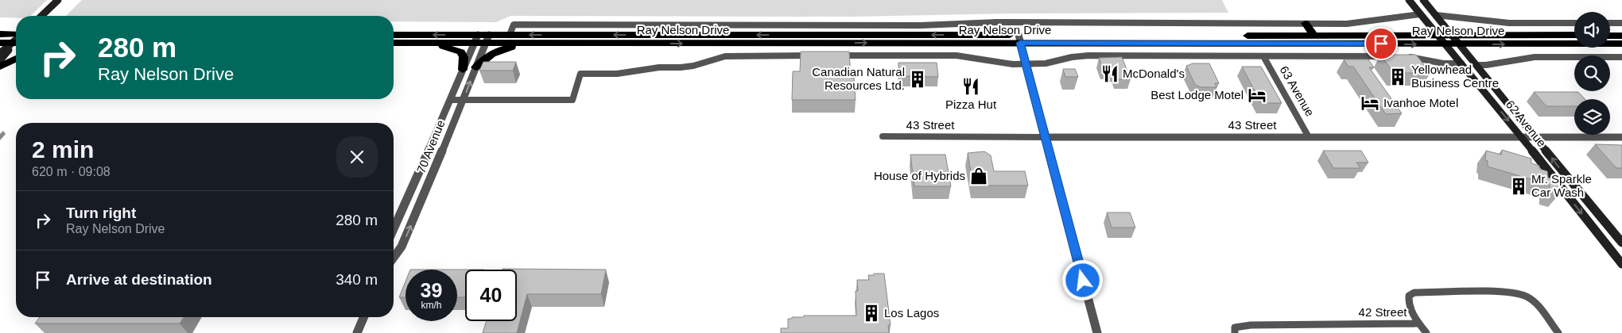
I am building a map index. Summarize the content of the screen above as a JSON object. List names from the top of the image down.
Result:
{
  "streets": {
    "highway": ["Ray Nelson Drive"],
    "main road": ["62 Avenue"],
    "street": [
      "63 Avenue",
      "43 Street",
      "70 Avenue",
      "42 Street"
    ]
  },
  "crossings": [
    ["Ray Nelson Drive", "62 Avenue"],
    ["Ray Nelson Drive", "70 Avenue"],
    ["63 Avenue", "43 Street"],
    ["62 Avenue", "43 Street"]
  ],
  "places": {
    "restaurant": ["McDonald's", "Pizza Hut"],
    "building": [
      "Yellowhead Business Centre",
      "Canadian Natural Resources Ltd.",
      "Mr. Sparkle Car Wash",
      "Los Lagos"
    ],
    "hotel": ["Best Lodge Motel", "Ivanhoe Motel"],
    "shop": ["House of Hybrids"]
  },
  "page": {
    "turn": ["280 m", "Ray Nelson Drive"],
    "heading": ["2 min", "620 m · 09:08"],
    "list": [
      {
        "name": "Turn right",
        "note": "Ray Nelson Drive",
        "value": "280 m"
      },
      {
        "name": "Arrive at destination",
        "value": "340 m"
      }
    ],
    "speed": "39 km/h",
    "limit": "40"
  }
}
